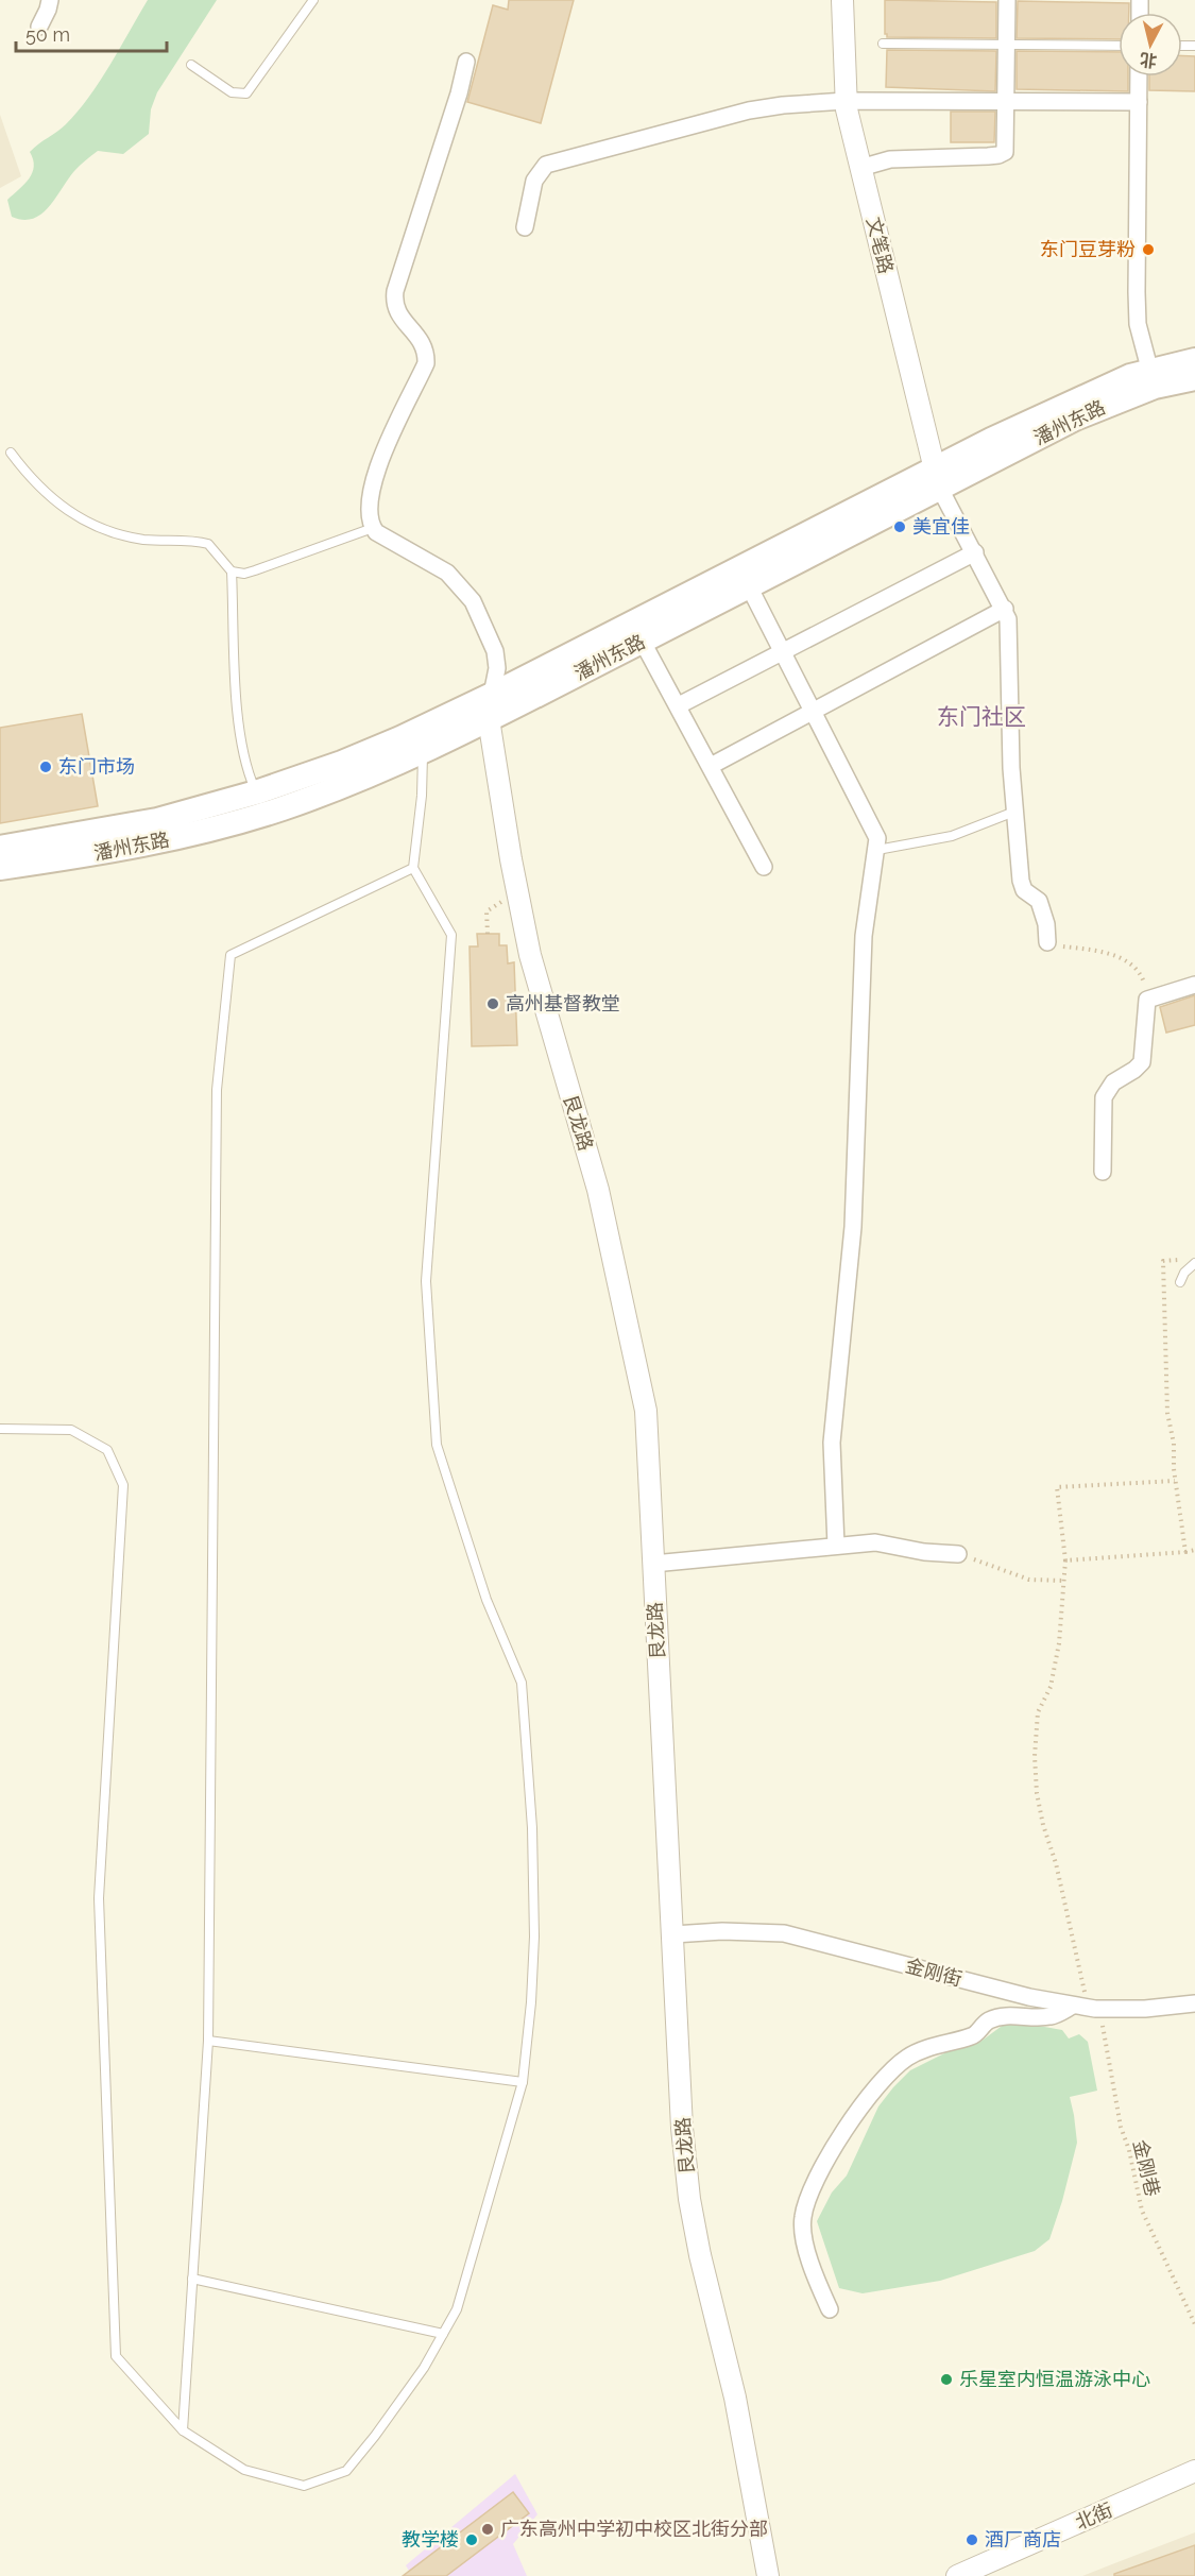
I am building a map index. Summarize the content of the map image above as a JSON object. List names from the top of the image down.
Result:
{
  "streets": {
    "main road": ["潘州东路"],
    "street": [
      "文笔路",
      "艮龙路",
      "金刚街",
      "北街"
    ],
    "path": ["金刚巷"]
  },
  "crossings": [
    ["文笔路", "潘州东路"],
    ["潘州东路", "艮龙路"],
    ["艮龙路", "金刚街"],
    ["金刚街", "金刚巷"]
  ],
  "districts": ["东门社区"],
  "places": [
    "东门豆芽粉",
    "美宜佳",
    "东门市场",
    "高州基督教堂",
    "乐星室内恒温游泳中心",
    "广东高州中学初中校区北街分部",
    "教学楼",
    "酒厂商店"
  ],
  "scale_bar": "50 m",
  "north": "bottom"
}
